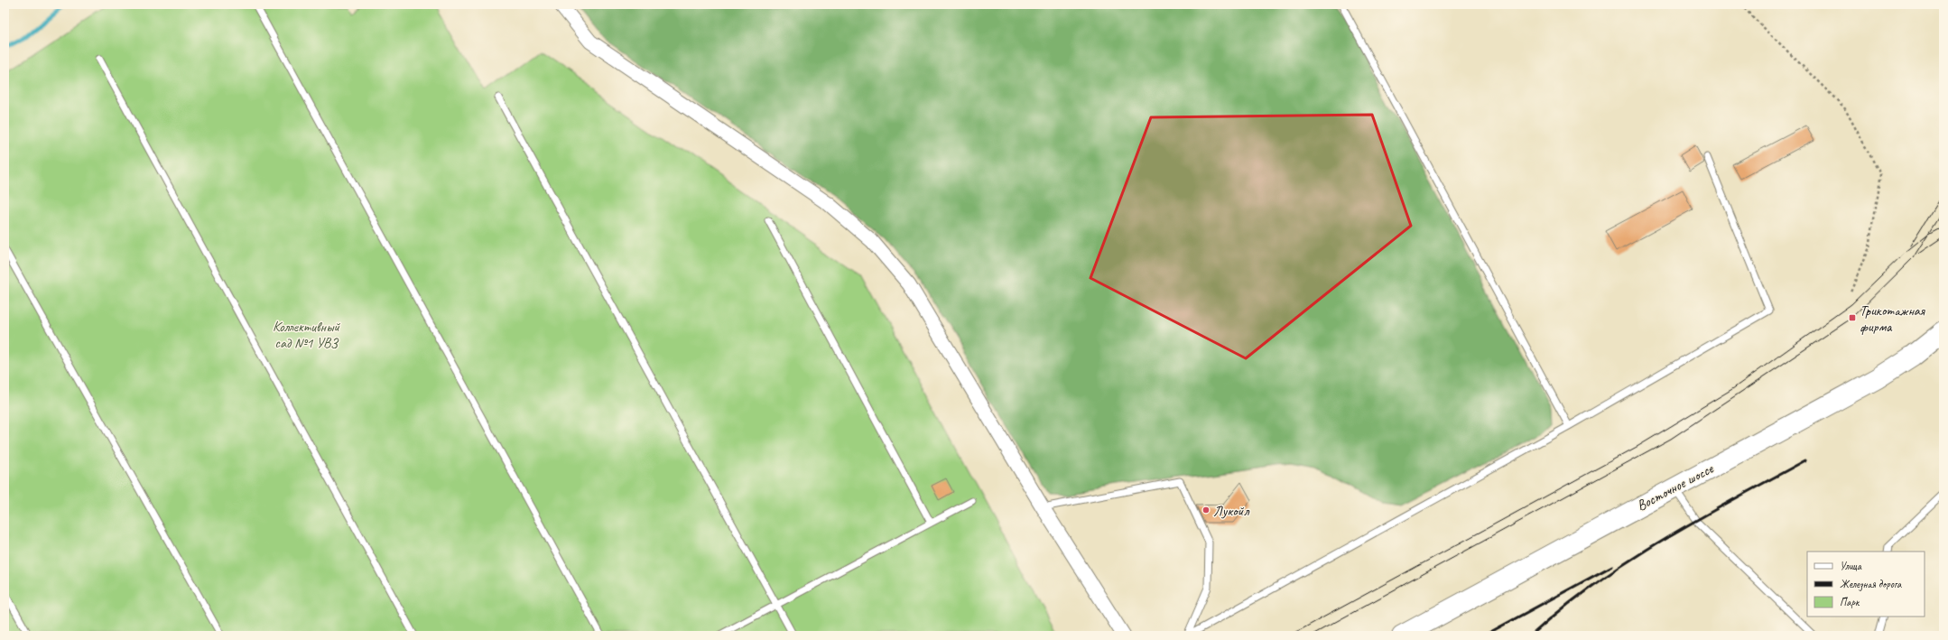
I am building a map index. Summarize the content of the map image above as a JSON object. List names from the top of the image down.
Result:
{
  "streets": {
    "main road": ["Восточное шоссе"]
  },
  "parks": ["Коллективный сад №1 УВЗ"],
  "places": {
    "transit": ["Трикотажная фирма"],
    "other": ["Лукойл"]
  },
  "legend": ["Улица", "Железная дорога", "Парк"]
}
